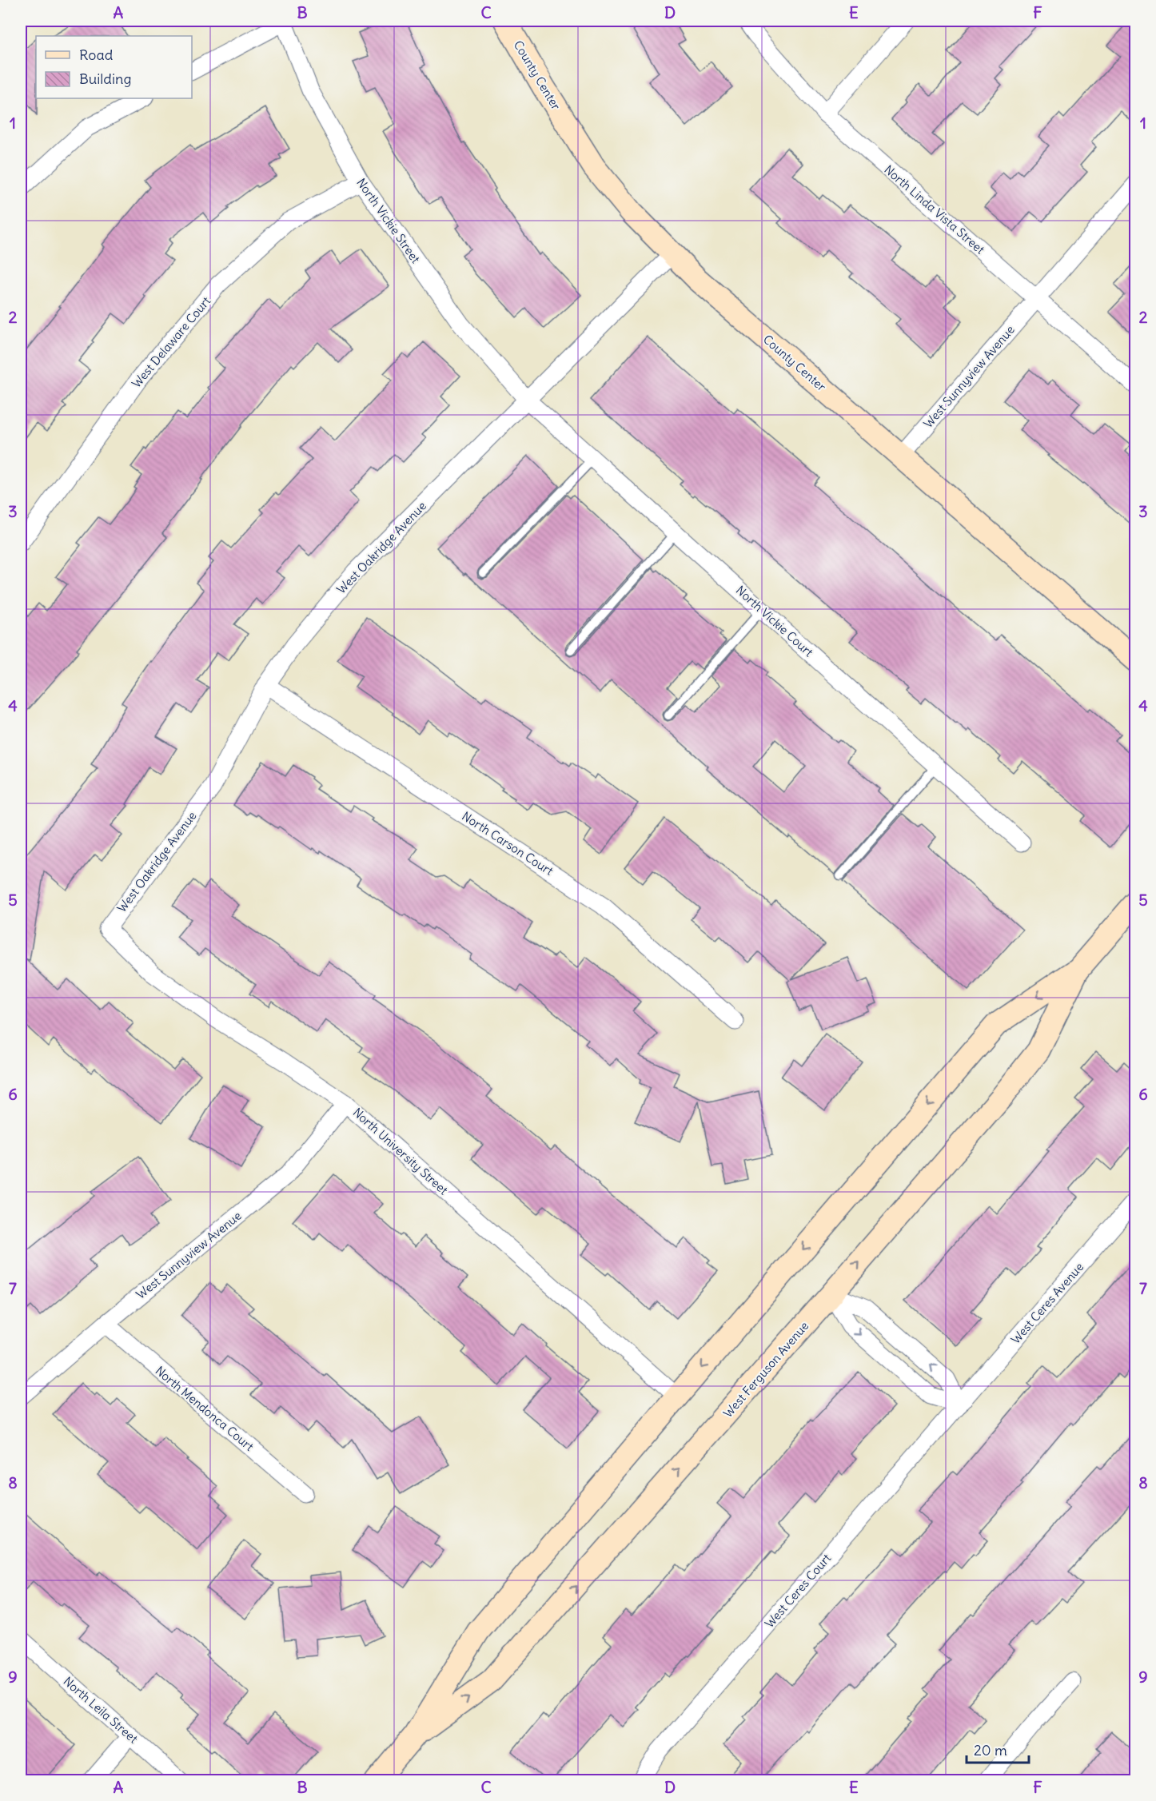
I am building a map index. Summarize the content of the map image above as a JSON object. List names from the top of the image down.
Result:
{
  "streets": {
    "street": [
      "County Center",
      "North Linda Vista Street",
      "North Vickie Street",
      "West Delaware Court",
      "West Sunnyview Avenue",
      "West Oakridge Avenue",
      "North Vickie Court",
      "North Carson Court",
      "North University Street",
      "West Ceres Avenue",
      "West Ferguson Avenue",
      "North Mendonca Court",
      "West Ceres Court",
      "North Leila Street"
    ]
  },
  "crossings": [
    ["County Center", "West Sunnyview Avenue"],
    ["County Center", "West Oakridge Avenue"],
    ["North Linda Vista Street", "West Sunnyview Avenue"],
    ["North Vickie Street", "West Delaware Court"],
    ["North Vickie Street", "West Oakridge Avenue"],
    ["North Vickie Street", "North Vickie Court"],
    ["West Sunnyview Avenue", "North University Street"],
    ["West Sunnyview Avenue", "North Mendonca Court"],
    ["West Oakridge Avenue", "North Vickie Court"],
    ["West Oakridge Avenue", "North Carson Court"],
    ["West Oakridge Avenue", "North University Street"],
    ["North University Street", "West Ferguson Avenue"],
    ["West Ceres Avenue", "West Ceres Court"]
  ],
  "legend": ["Road", "Building"],
  "scale_bar": "20 m",
  "grid": {
    "columns": [
      "A",
      "B",
      "C",
      "D",
      "E",
      "F"
    ],
    "rows": [
      "1",
      "2",
      "3",
      "4",
      "5",
      "6",
      "7",
      "8",
      "9"
    ]
  }
}
